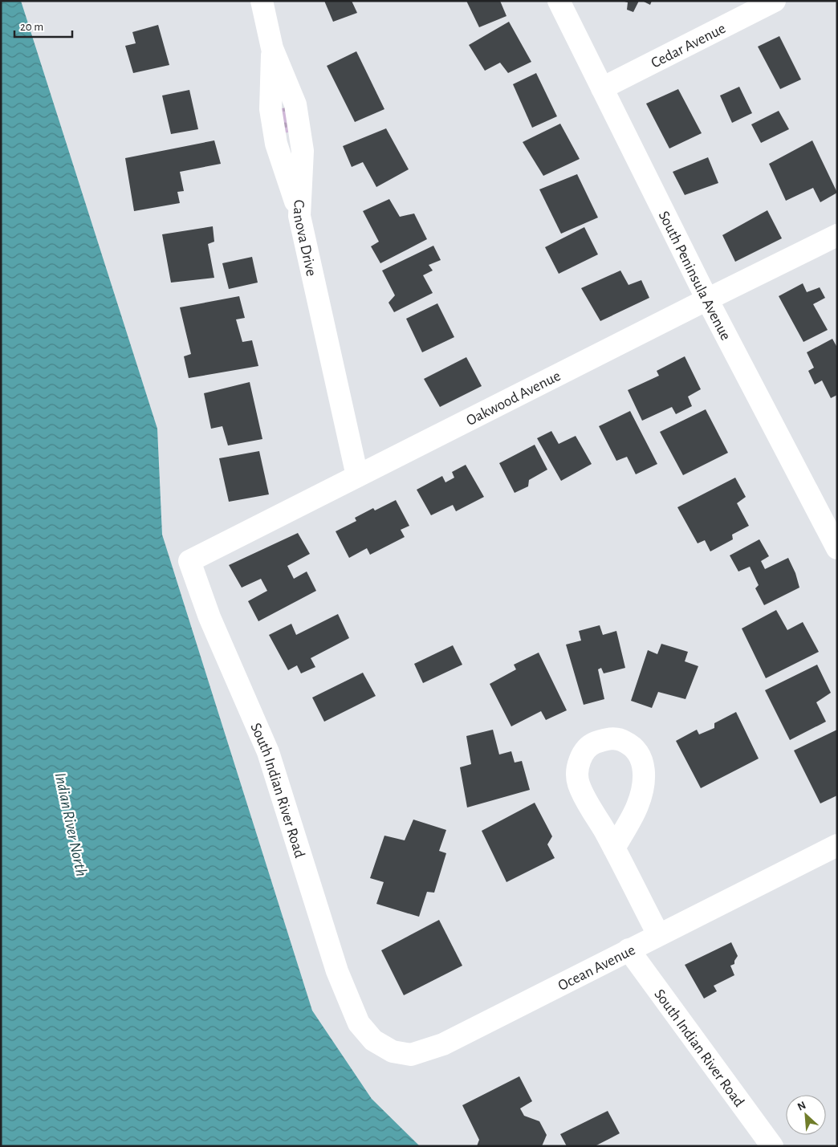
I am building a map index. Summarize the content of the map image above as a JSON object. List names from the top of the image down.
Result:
{
  "streets": {
    "street": [
      "Cedar Avenue",
      "Canova Drive",
      "South Peninsula Avenue",
      "Oakwood Avenue",
      "South Indian River Road",
      "Ocean Avenue"
    ]
  },
  "crossings": [
    ["Cedar Avenue", "South Peninsula Avenue"],
    ["Canova Drive", "Oakwood Avenue"],
    ["South Peninsula Avenue", "Oakwood Avenue"],
    ["Oakwood Avenue", "South Indian River Road"],
    ["South Indian River Road", "Ocean Avenue"]
  ],
  "water": ["Indian River North"],
  "scale_bar": "20 m",
  "north": "top left"
}
